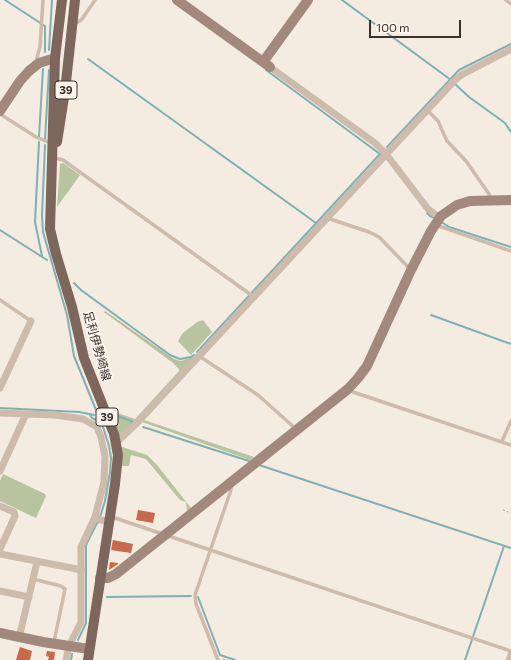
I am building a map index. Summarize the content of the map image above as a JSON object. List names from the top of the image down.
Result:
{
  "streets": {
    "main road": ["39", "足利伊勢崎線"]
  },
  "scale_bar": "100 m"
}
